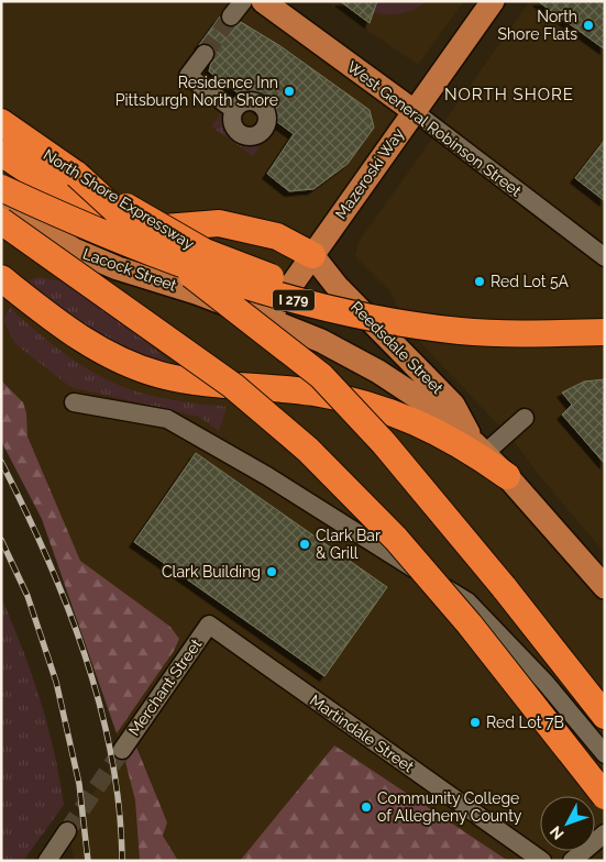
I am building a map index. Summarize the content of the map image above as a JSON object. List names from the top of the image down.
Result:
{
  "streets": {
    "highway": ["North Shore Expressway", "I 279"],
    "main road": [
      "West General Robinson Street",
      "Mazeroski Way",
      "Lacock Street",
      "Reedsdale Street"
    ],
    "street": ["Merchant Street", "Martindale Street"]
  },
  "crossings": [
    ["West General Robinson Street", "Mazeroski Way"],
    ["Mazeroski Way", "Lacock Street"],
    ["Mazeroski Way", "Reedsdale Street"],
    ["Lacock Street", "Reedsdale Street"],
    ["Merchant Street", "Martindale Street"]
  ],
  "districts": ["NORTH SHORE"],
  "places": [
    "North Shore Flats",
    "Residence Inn Pittsburgh North Shore",
    "Red Lot 5A",
    "Clark Bar & Grill",
    "Clark Building",
    "Red Lot 7B",
    "Community College of Allegheny County"
  ],
  "north": "bottom left"
}
